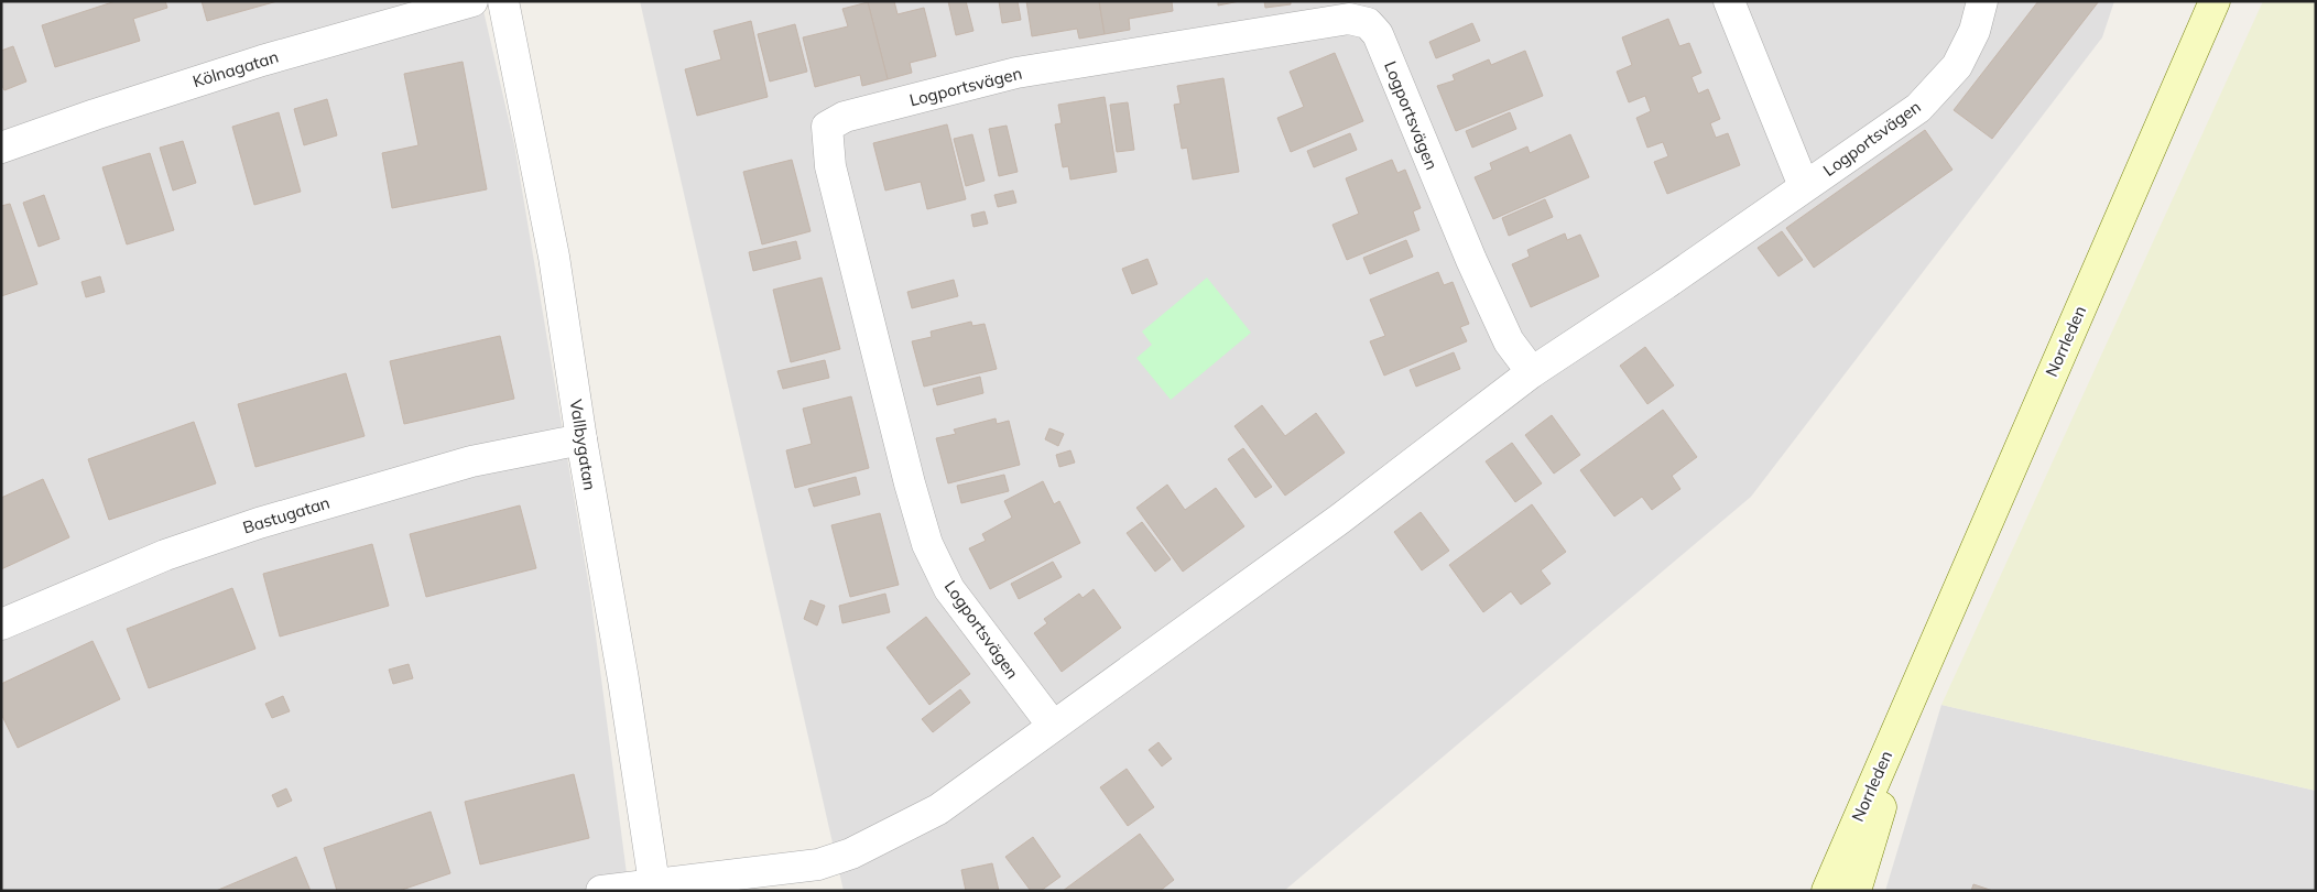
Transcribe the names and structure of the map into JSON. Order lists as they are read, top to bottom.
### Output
{
  "streets": {
    "main road": ["Norrleden"],
    "street": [
      "Kölnagatan",
      "Logportsvägen",
      "Vallbygatan",
      "Bastugatan"
    ]
  },
  "crossings": [
    ["Logportsvägen", "Vallbygatan"],
    ["Vallbygatan", "Bastugatan"]
  ]
}
